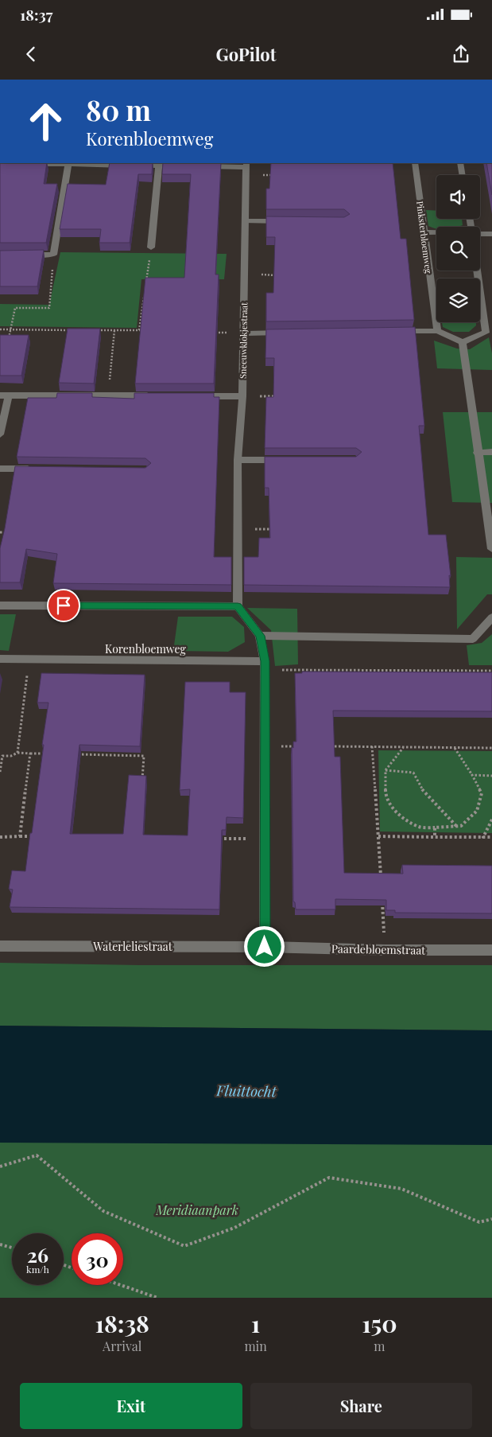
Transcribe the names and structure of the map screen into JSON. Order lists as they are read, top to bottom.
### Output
{
  "streets": {
    "street": [
      "Pinksterbloemweg",
      "Sneeuwklokjestraat",
      "Korenbloemweg",
      "Waterleliestraat",
      "Paardebloemstraat"
    ]
  },
  "crossings": [
    ["Waterleliestraat", "Paardebloemstraat"]
  ],
  "water": ["Fluittocht"],
  "parks": ["Meridiaanpark"],
  "page": {
    "status": "18:37",
    "header": "GoPilot",
    "turn": ["80 m", "Korenbloemweg"],
    "speed": "26 km/h",
    "limit": "30",
    "eta": [
      "18:38",
      "Arrival",
      "1",
      "min",
      "150",
      "m"
    ],
    "buttons": ["Exit", "Share"]
  }
}
